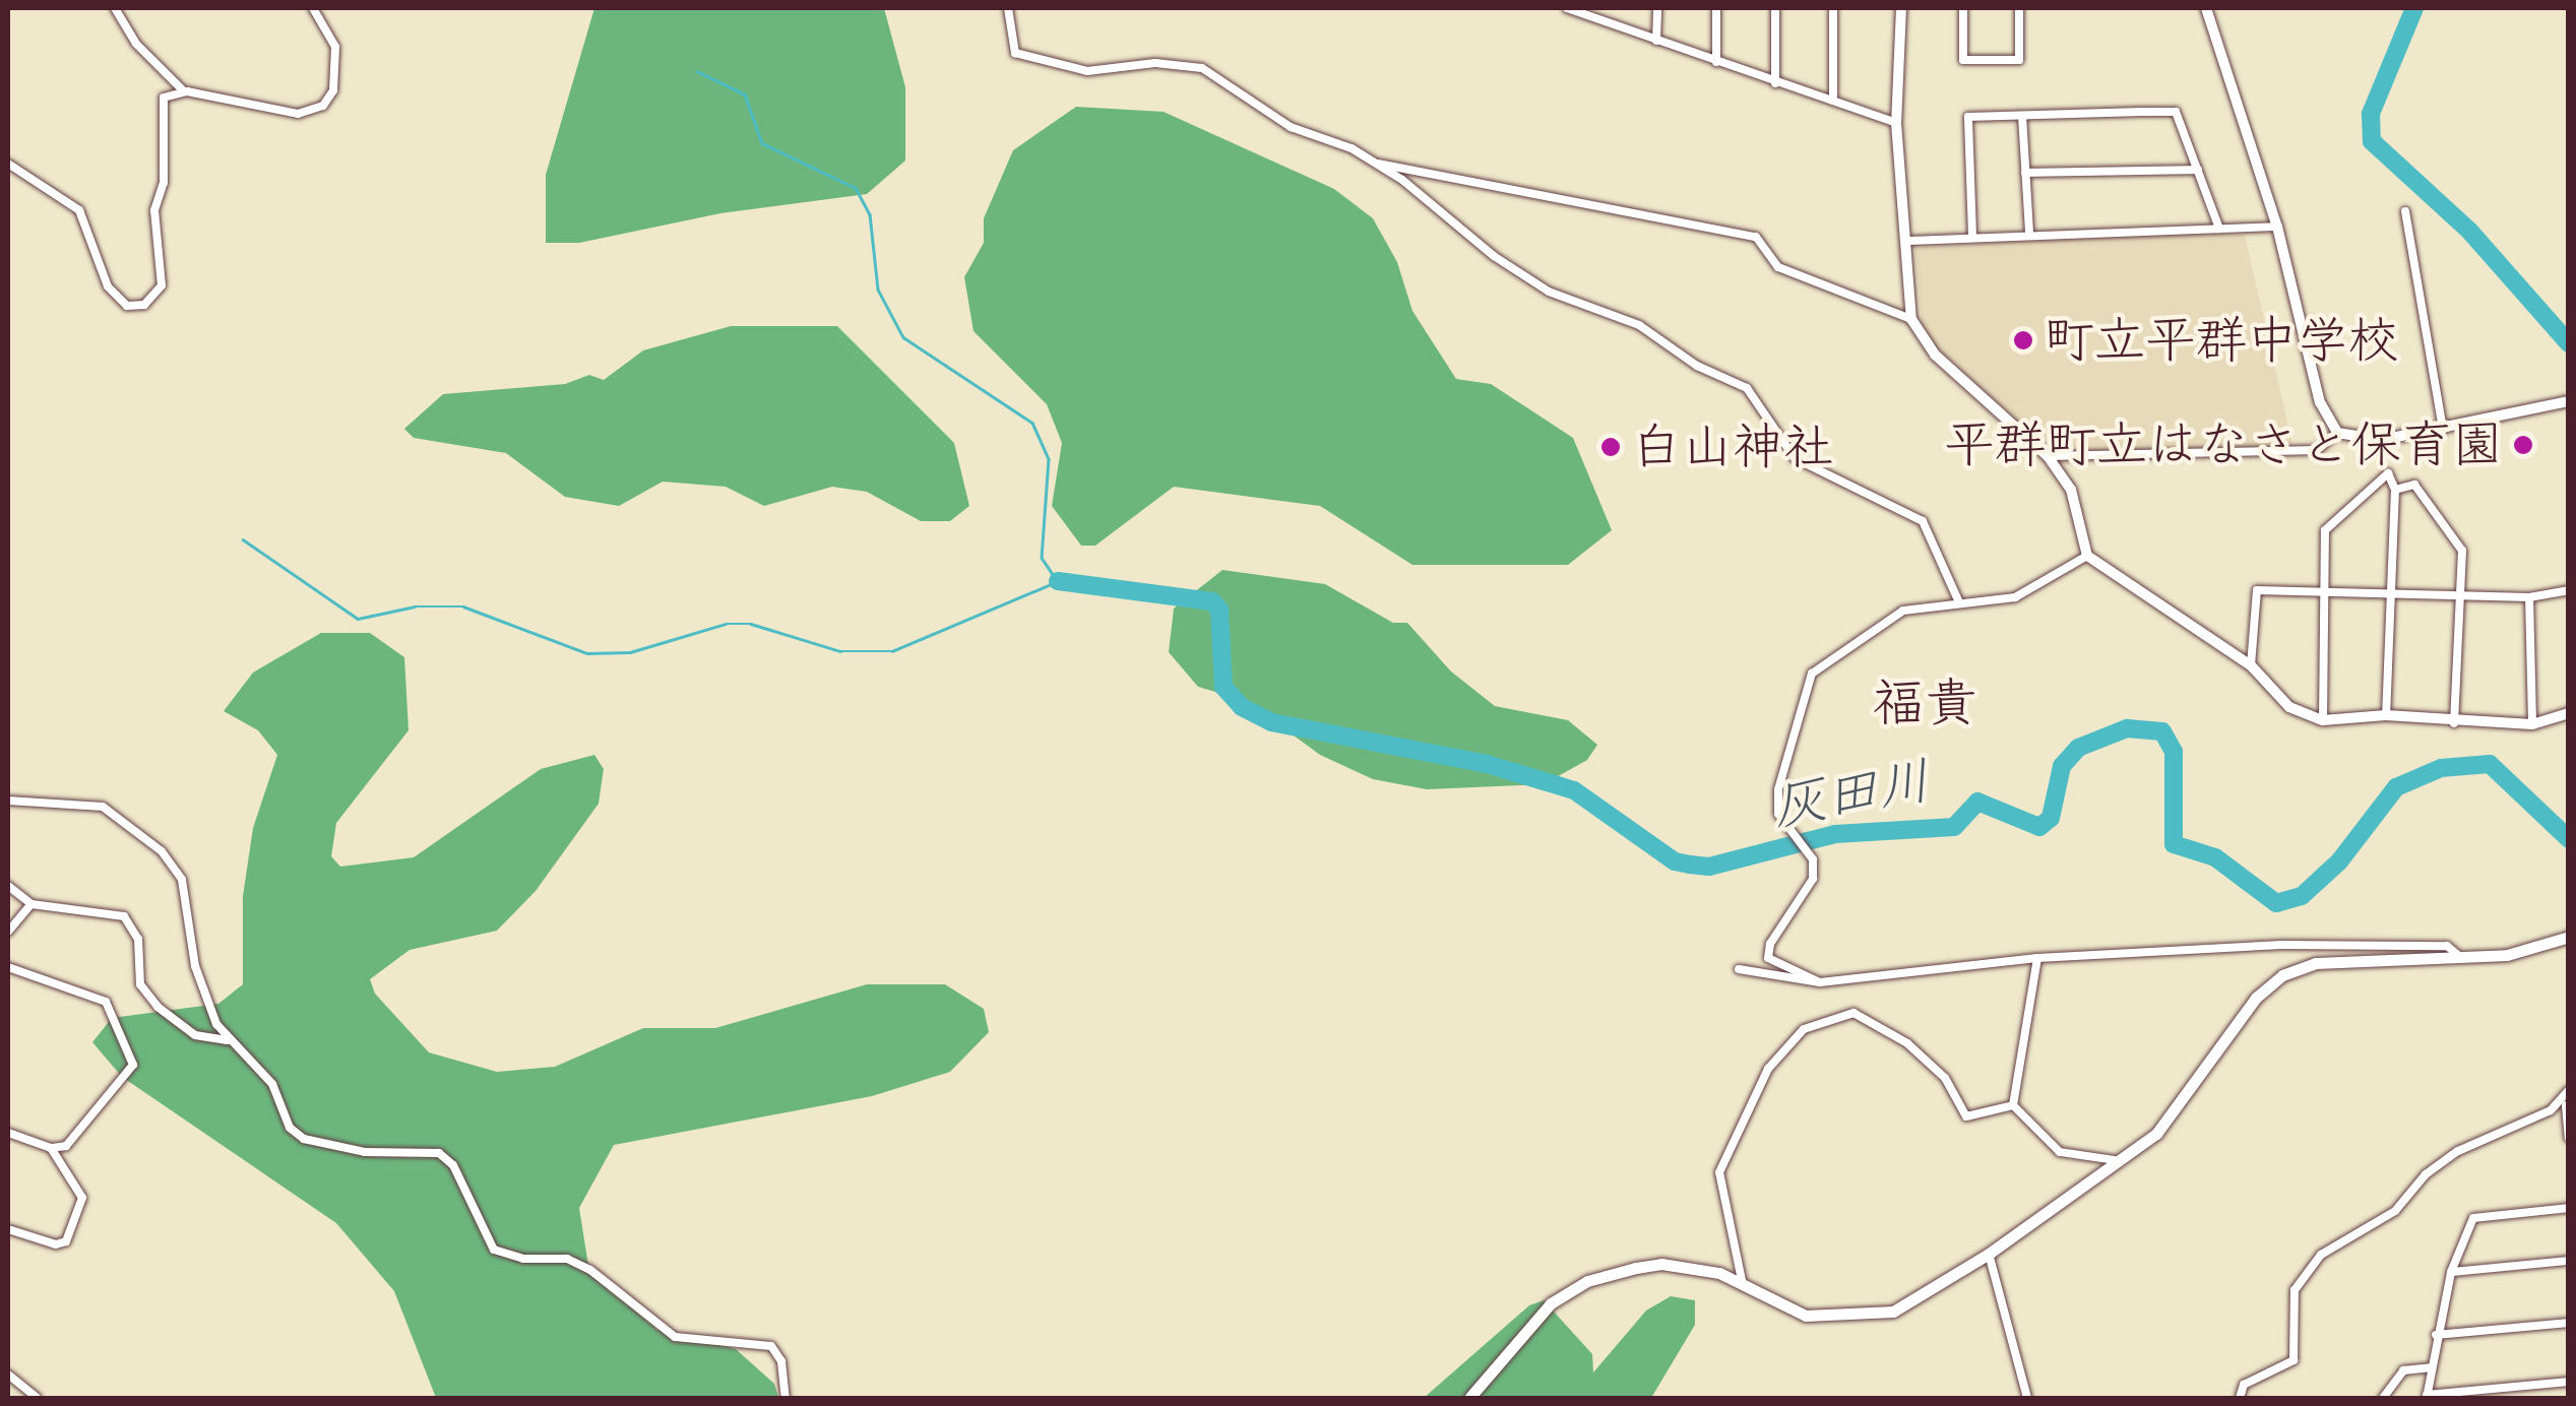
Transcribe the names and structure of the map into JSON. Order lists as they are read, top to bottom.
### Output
{
  "districts": ["福貴"],
  "water": ["灰田川"],
  "places": ["町立平群中学校", "平群町立はなさと保育園", "白山神社"]
}
